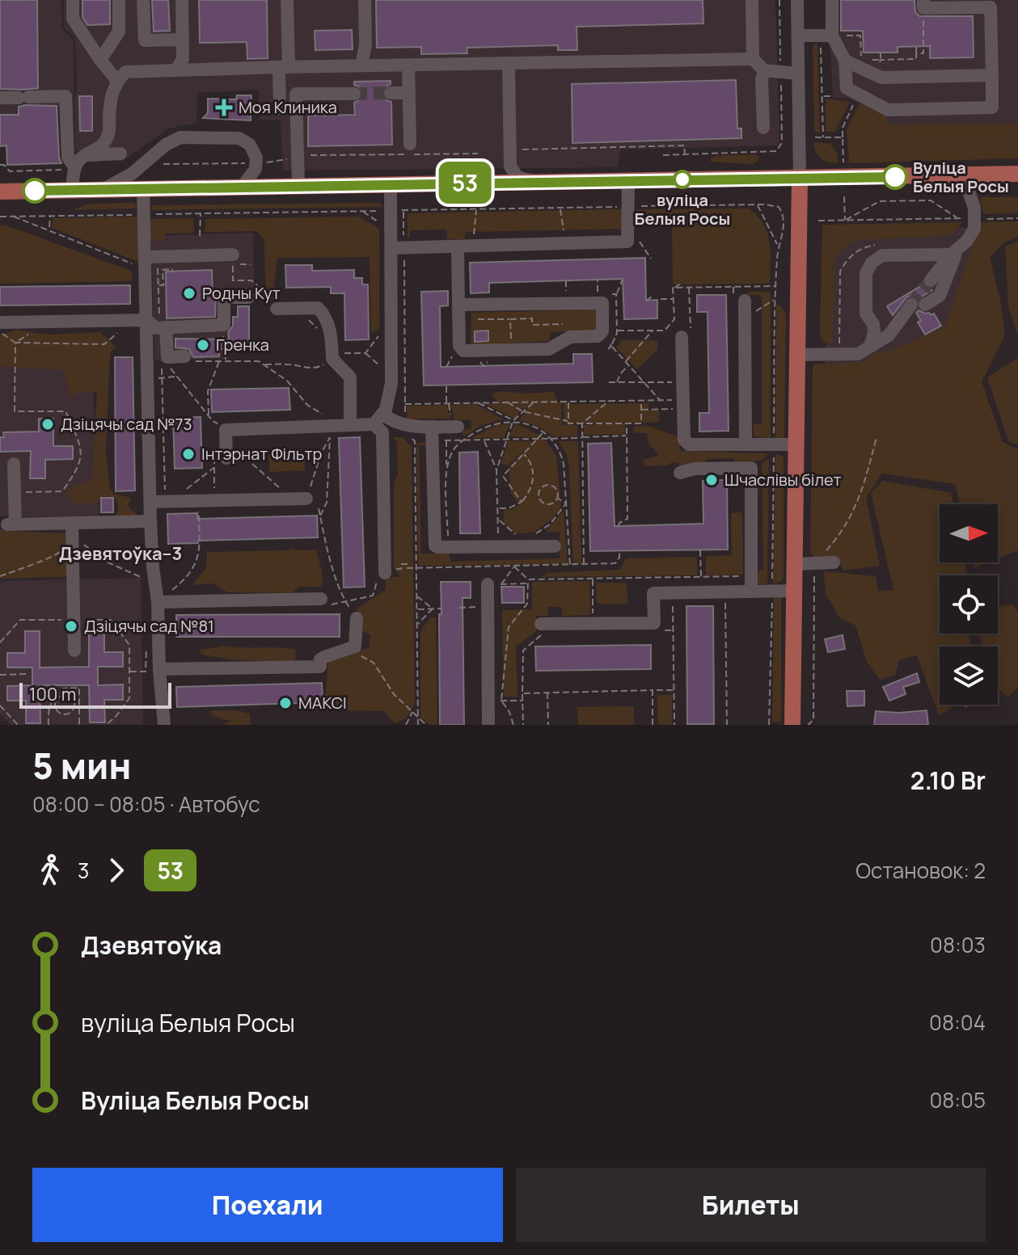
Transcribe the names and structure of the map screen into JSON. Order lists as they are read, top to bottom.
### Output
{
  "districts": ["Дзевятоўка–3"],
  "places": {
    "health": ["Моя Клиника"],
    "other": [
      "Вуліца Белыя Росы",
      "вуліца Белыя Росы",
      "Родны Кут",
      "Гренка",
      "Дзіцячы сад №73",
      "Інтэрнат Фільтр",
      "Шчаслівы білет",
      "Дзіцячы сад №81",
      "МАКСІ"
    ]
  },
  "lines": ["bus line 53"],
  "scale_bar": "100 m",
  "north": "right",
  "page": {
    "on_map": "53",
    "scale": "100 m",
    "heading": ["5 мин", "08:00 – 08:05 · Автобус", "2.10 Br"],
    "legs": ["3", "53", "Остановок: 2"],
    "list": [
      {
        "name": "Дзевятоўка",
        "value": "08:03"
      },
      {
        "name": "вуліца Белыя Росы",
        "value": "08:04"
      },
      {
        "name": "Вуліца Белыя Росы",
        "value": "08:05"
      }
    ],
    "buttons": ["Поехали", "Билеты"]
  }
}
